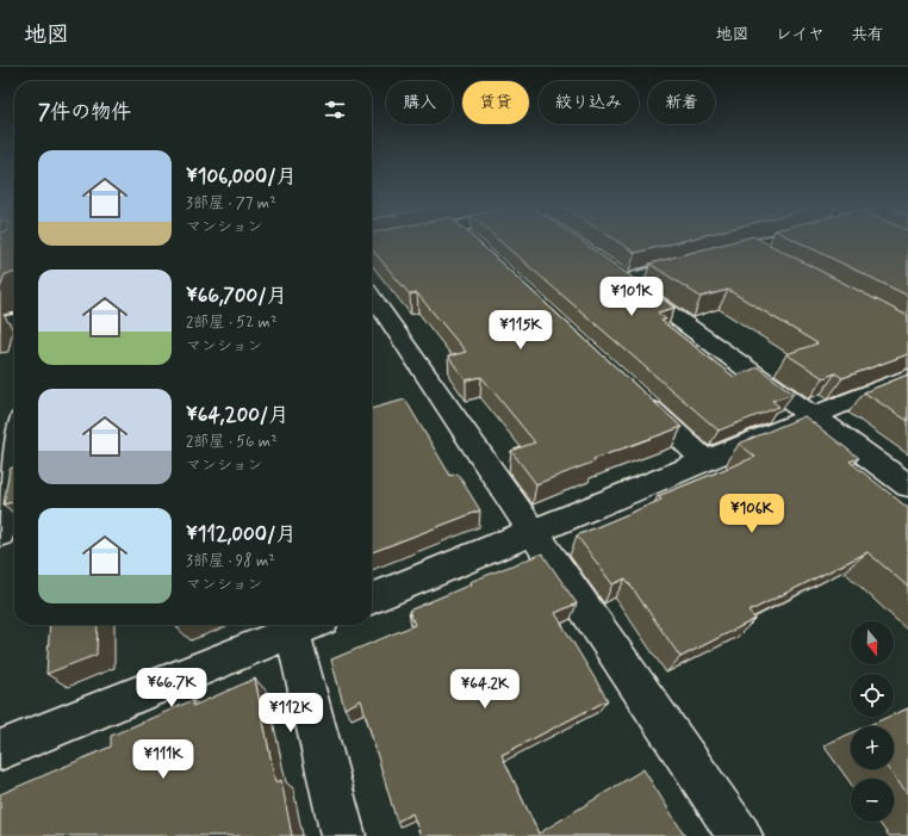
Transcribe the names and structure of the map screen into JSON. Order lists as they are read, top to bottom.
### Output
{
  "north": "bottom",
  "page": {
    "header": "地図",
    "nav": ["地図", "レイヤ", "共有"],
    "chip": [
      "購入",
      "賃貸",
      "絞り込み",
      "新着"
    ],
    "heading": "7件の物件",
    "list": [
      {
        "name": "¥106,000/月",
        "note": "3部屋 · 77 m² · マンション"
      },
      {
        "name": "¥66,700/月",
        "note": "2部屋 · 52 m² · マンション"
      },
      {
        "name": "¥64,200/月",
        "note": "2部屋 · 56 m² · マンション"
      },
      {
        "name": "¥112,000/月",
        "note": "3部屋 · 98 m² · マンション"
      }
    ],
    "price": [
      "¥101K",
      "¥115K",
      "¥106K",
      "¥66.7K",
      "¥64.2K",
      "¥112K",
      "¥111K"
    ],
    "map_buttons": ["+", "−"]
  }
}
